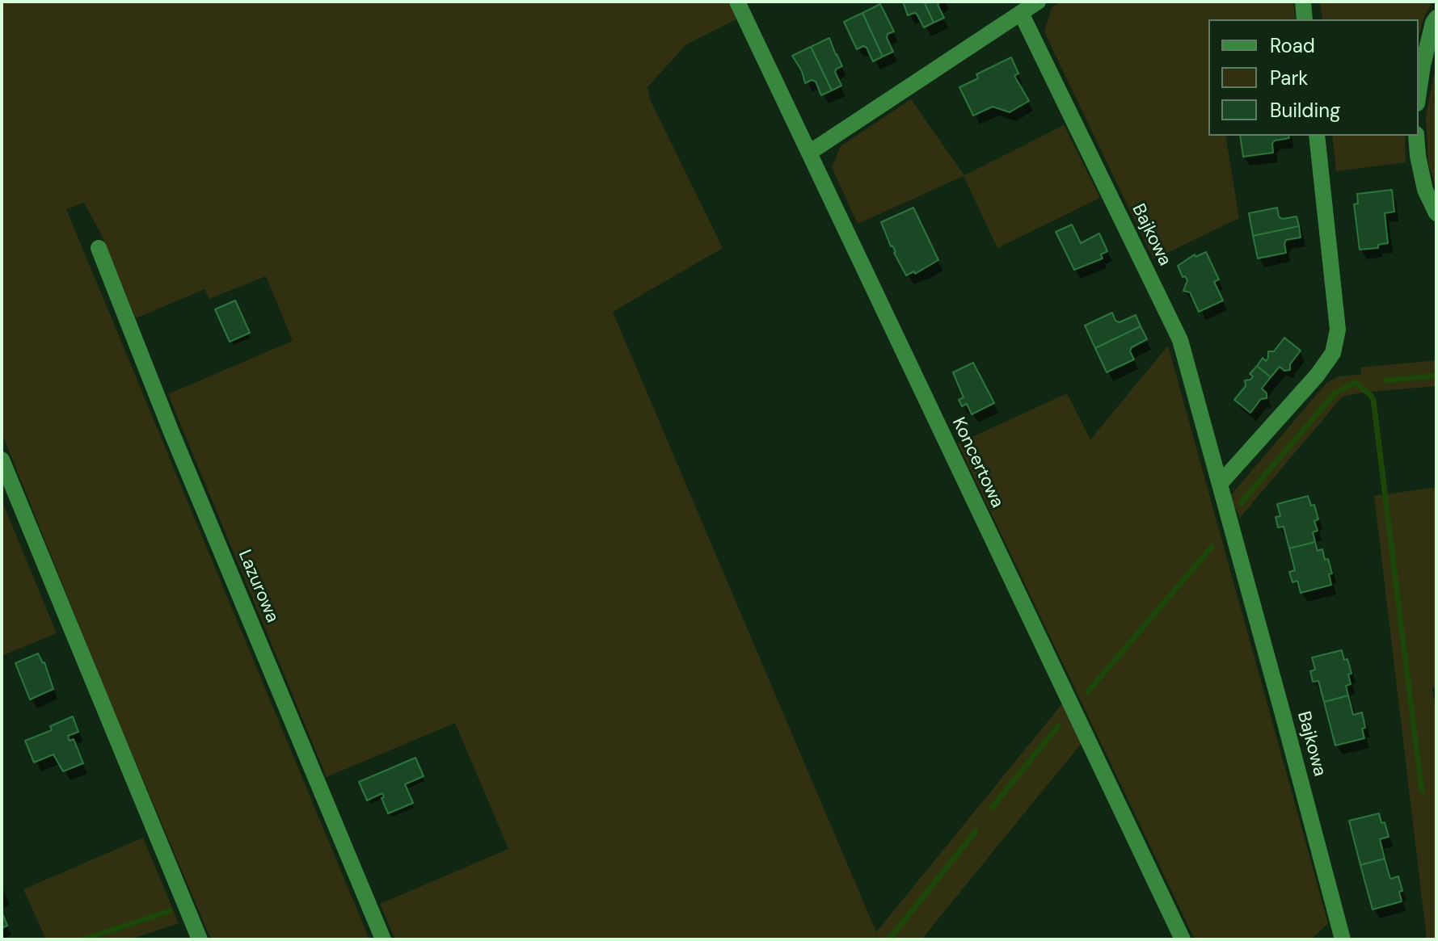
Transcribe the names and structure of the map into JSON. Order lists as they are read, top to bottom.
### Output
{
  "streets": {
    "street": ["Bajkowa", "Koncertowa", "Lazurowa"]
  },
  "legend": ["Road", "Park", "Building"]
}
